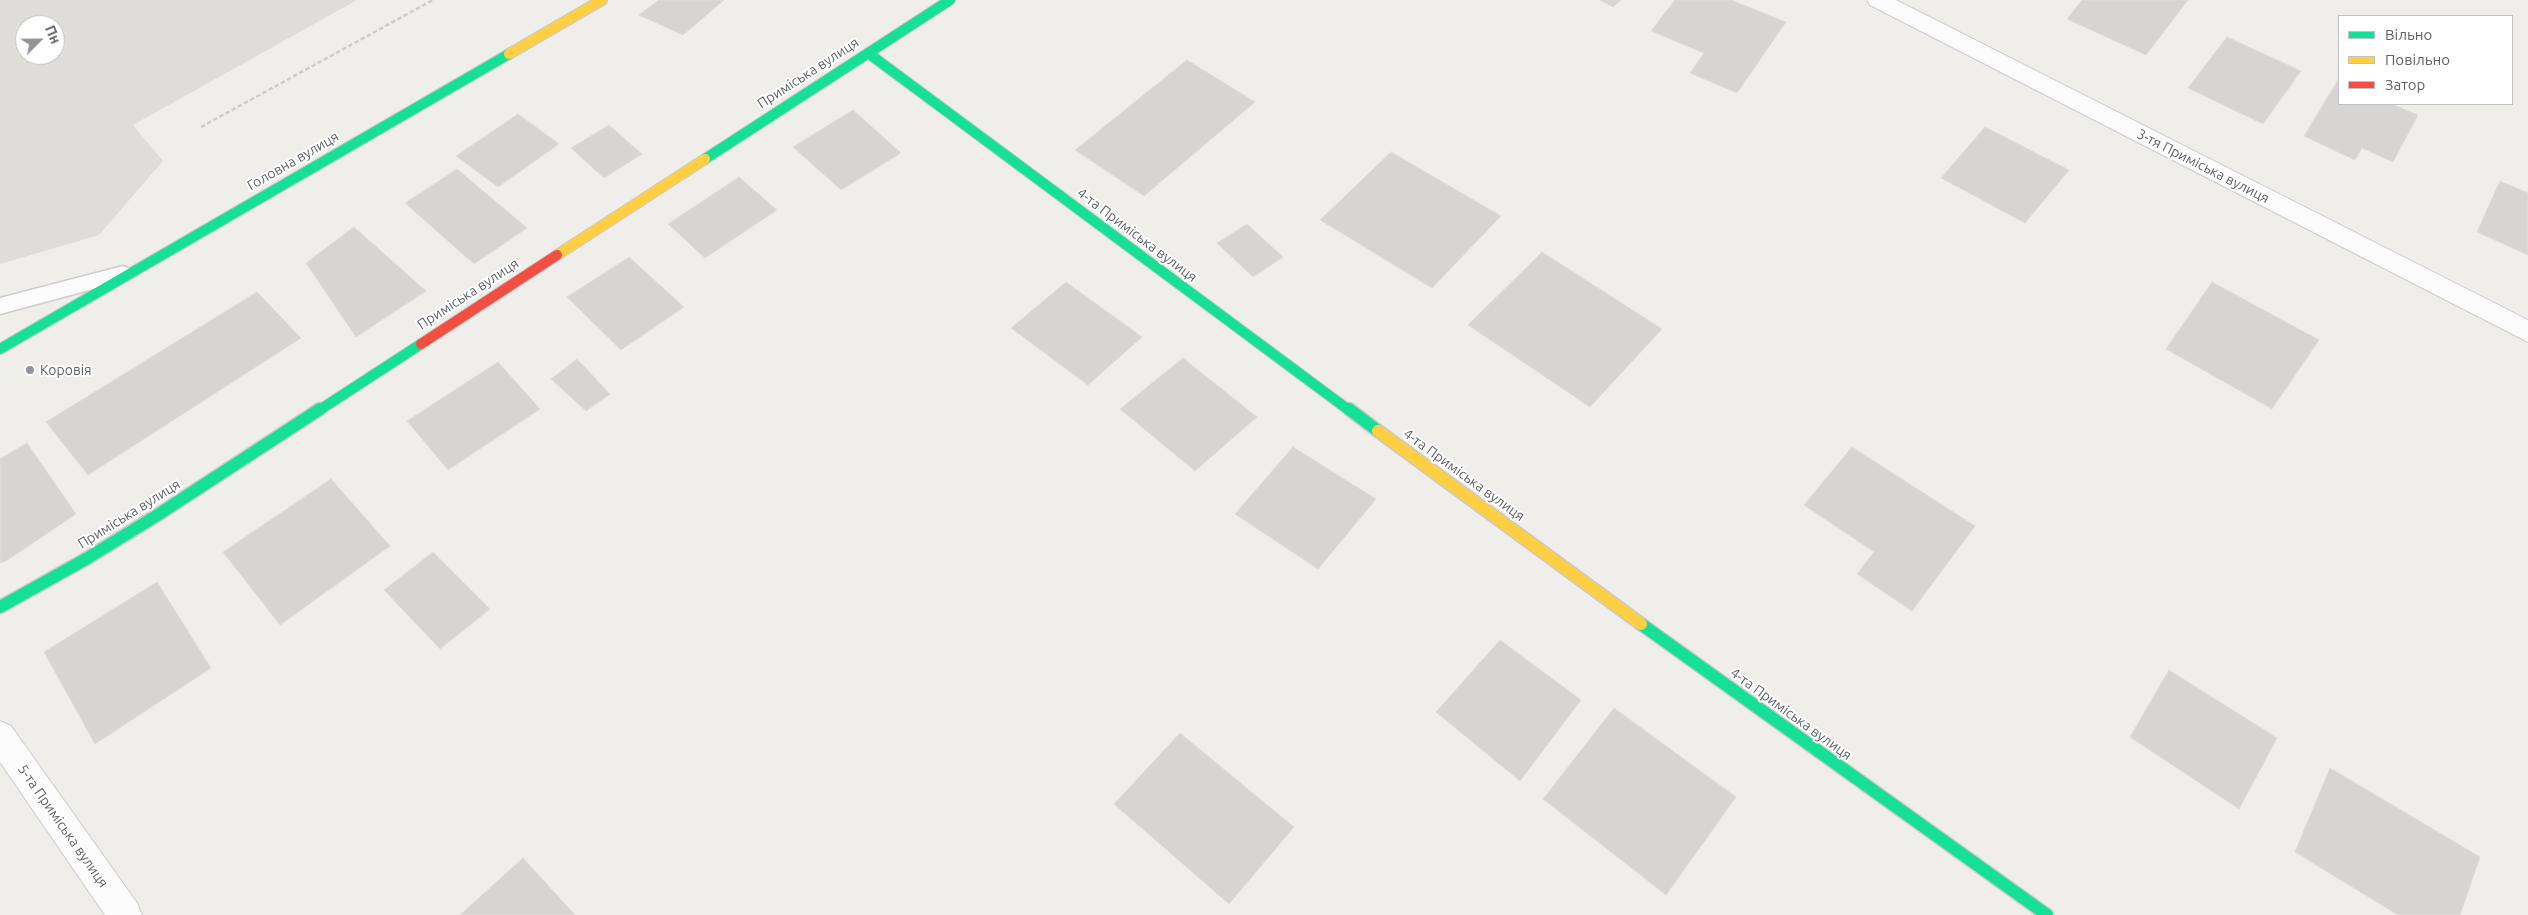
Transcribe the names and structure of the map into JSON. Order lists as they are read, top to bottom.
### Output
{
  "streets": {
    "street": [
      "Приміська вулиця",
      "Головна вулиця",
      "3-тя Приміська вулиця",
      "4-та Приміська вулиця",
      "5-та Приміська вулиця"
    ]
  },
  "crossings": [
    ["Приміська вулиця", "4-та Приміська вулиця"]
  ],
  "places": ["Коровія"],
  "legend": ["Вільно", "Повільно", "Затор"],
  "north": "top right"
}
